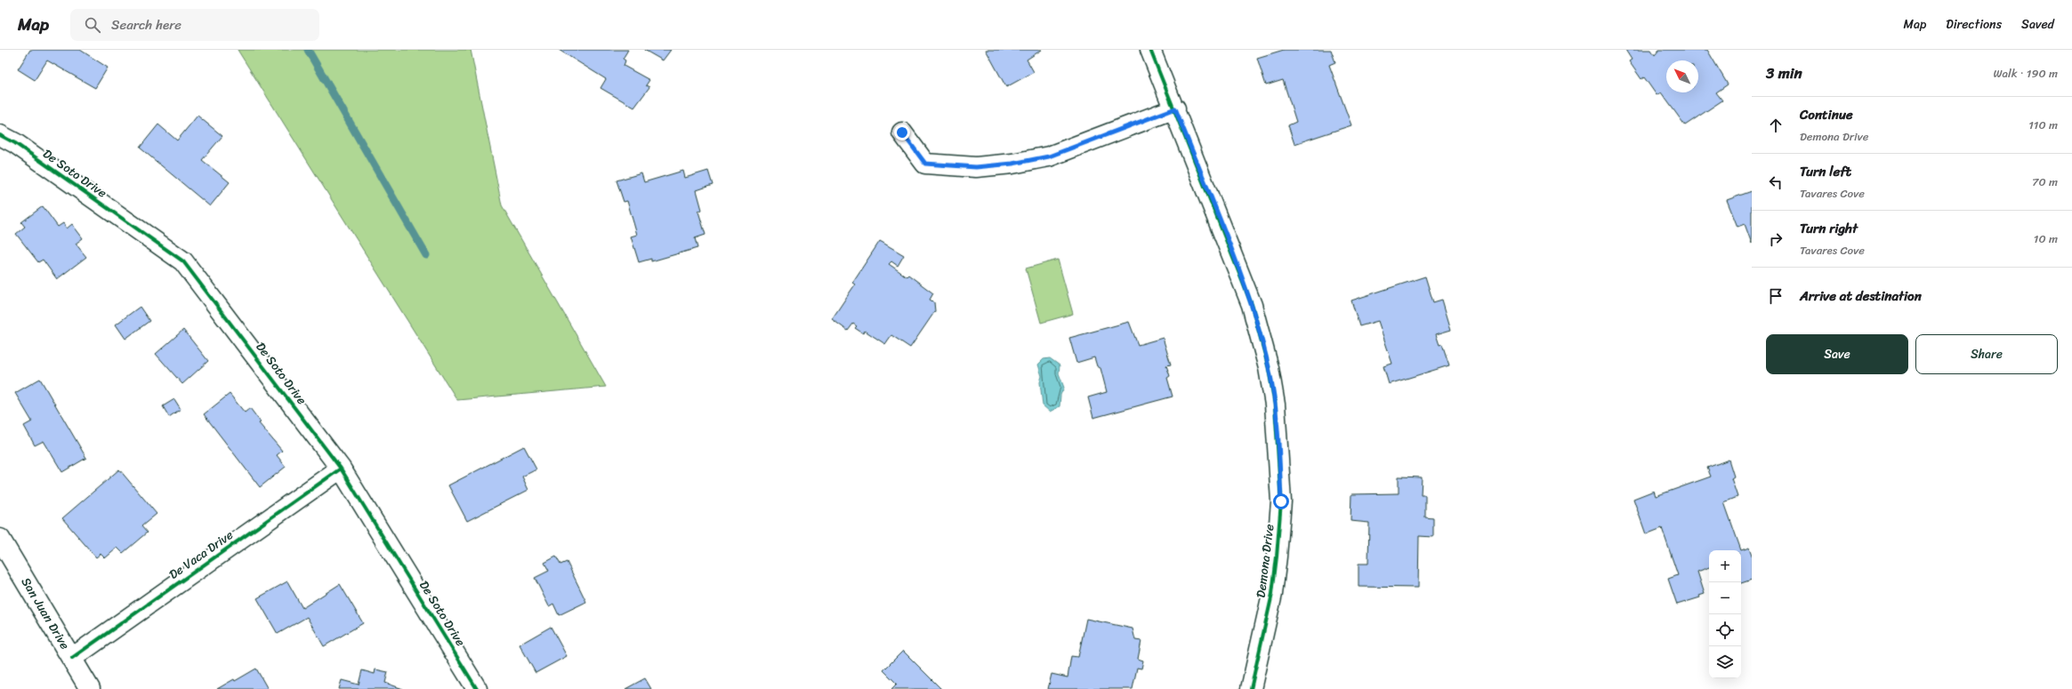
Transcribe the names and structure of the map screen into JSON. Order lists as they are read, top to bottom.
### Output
{
  "streets": {
    "street": [
      "De Soto Drive",
      "De Vaca Drive",
      "Demona Drive",
      "San Juan Drive"
    ]
  },
  "crossings": [
    ["De Soto Drive", "De Vaca Drive"],
    ["De Vaca Drive", "San Juan Drive"]
  ],
  "north": "top left",
  "page": {
    "header": "Map",
    "search": "Search here",
    "nav": ["Map", "Directions", "Saved"],
    "heading": ["3 min", "Walk · 190 m"],
    "list": [
      ["Continue", "Demona Drive", "110 m"],
      ["Turn left", "Tavares Cove", "70 m"],
      ["Turn right", "Tavares Cove", "10 m"],
      "Arrive at destination"
    ],
    "buttons": ["Save", "Share"],
    "map_buttons": ["+", "−"]
  }
}
